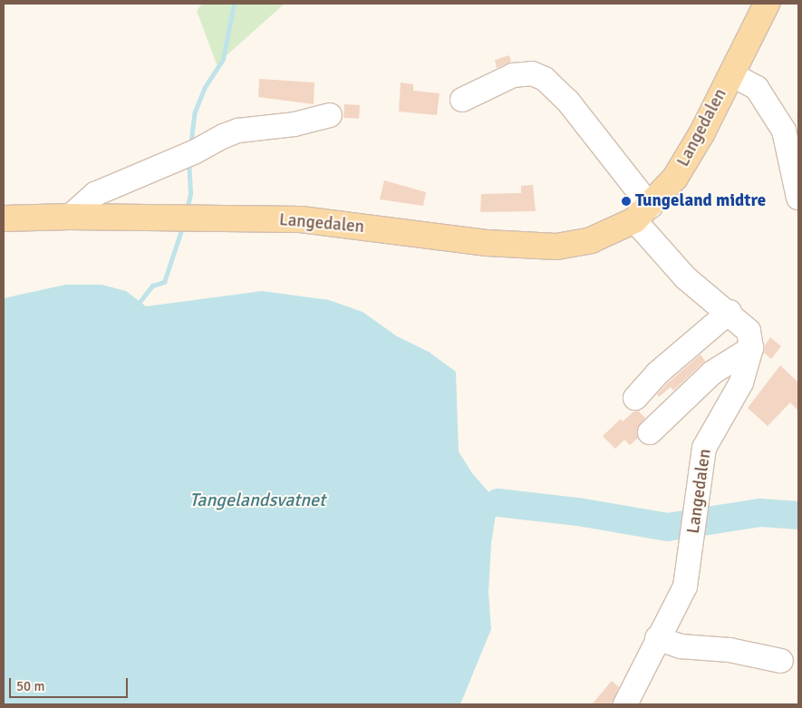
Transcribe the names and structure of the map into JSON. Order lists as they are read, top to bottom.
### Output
{
  "streets": {
    "main road": ["Langedalen"]
  },
  "water": ["Tangelandsvatnet"],
  "places": ["Tungeland midtre"],
  "scale_bar": "50 m"
}
